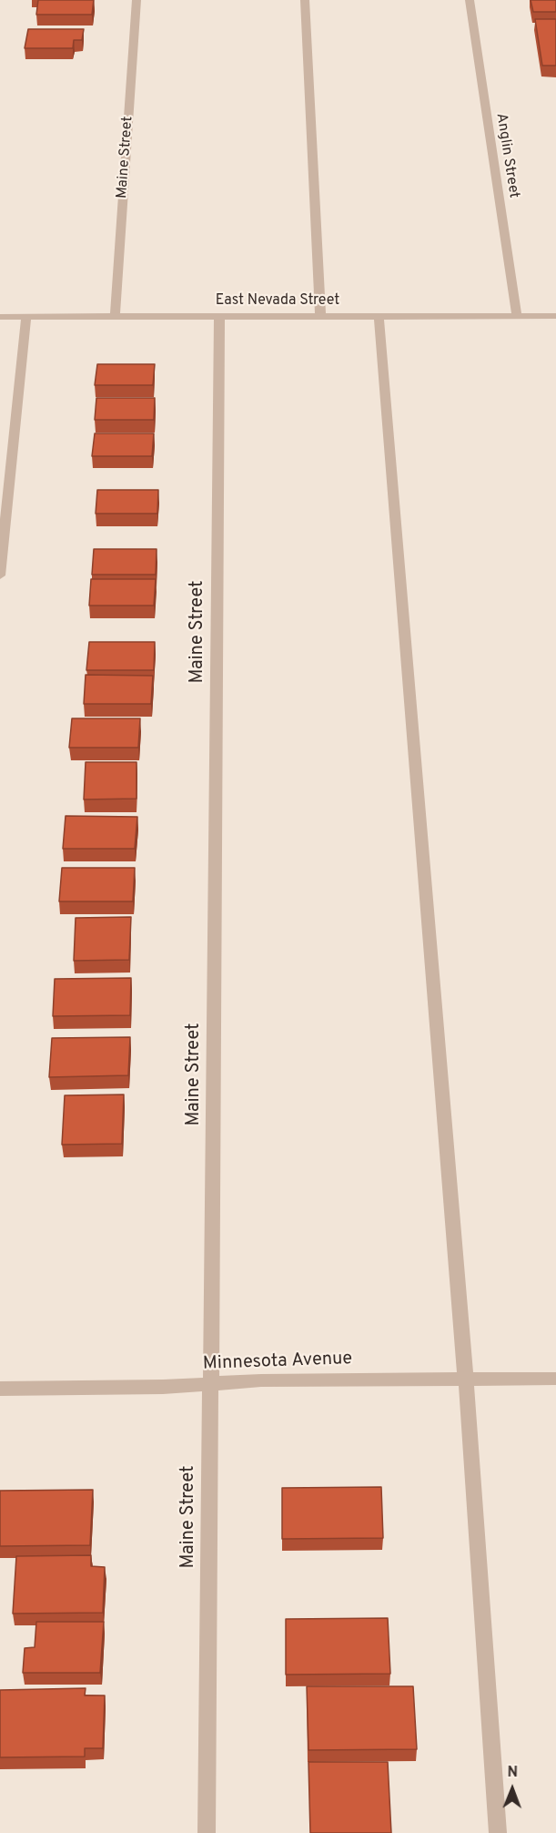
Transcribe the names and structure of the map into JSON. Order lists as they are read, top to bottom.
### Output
{
  "streets": {
    "street": [
      "Anglin Street",
      "Maine Street",
      "East Nevada Street",
      "Minnesota Avenue"
    ]
  },
  "crossings": [
    ["Anglin Street", "East Nevada Street"],
    ["Maine Street", "East Nevada Street"],
    ["Maine Street", "Minnesota Avenue"]
  ],
  "north": "top"
}
